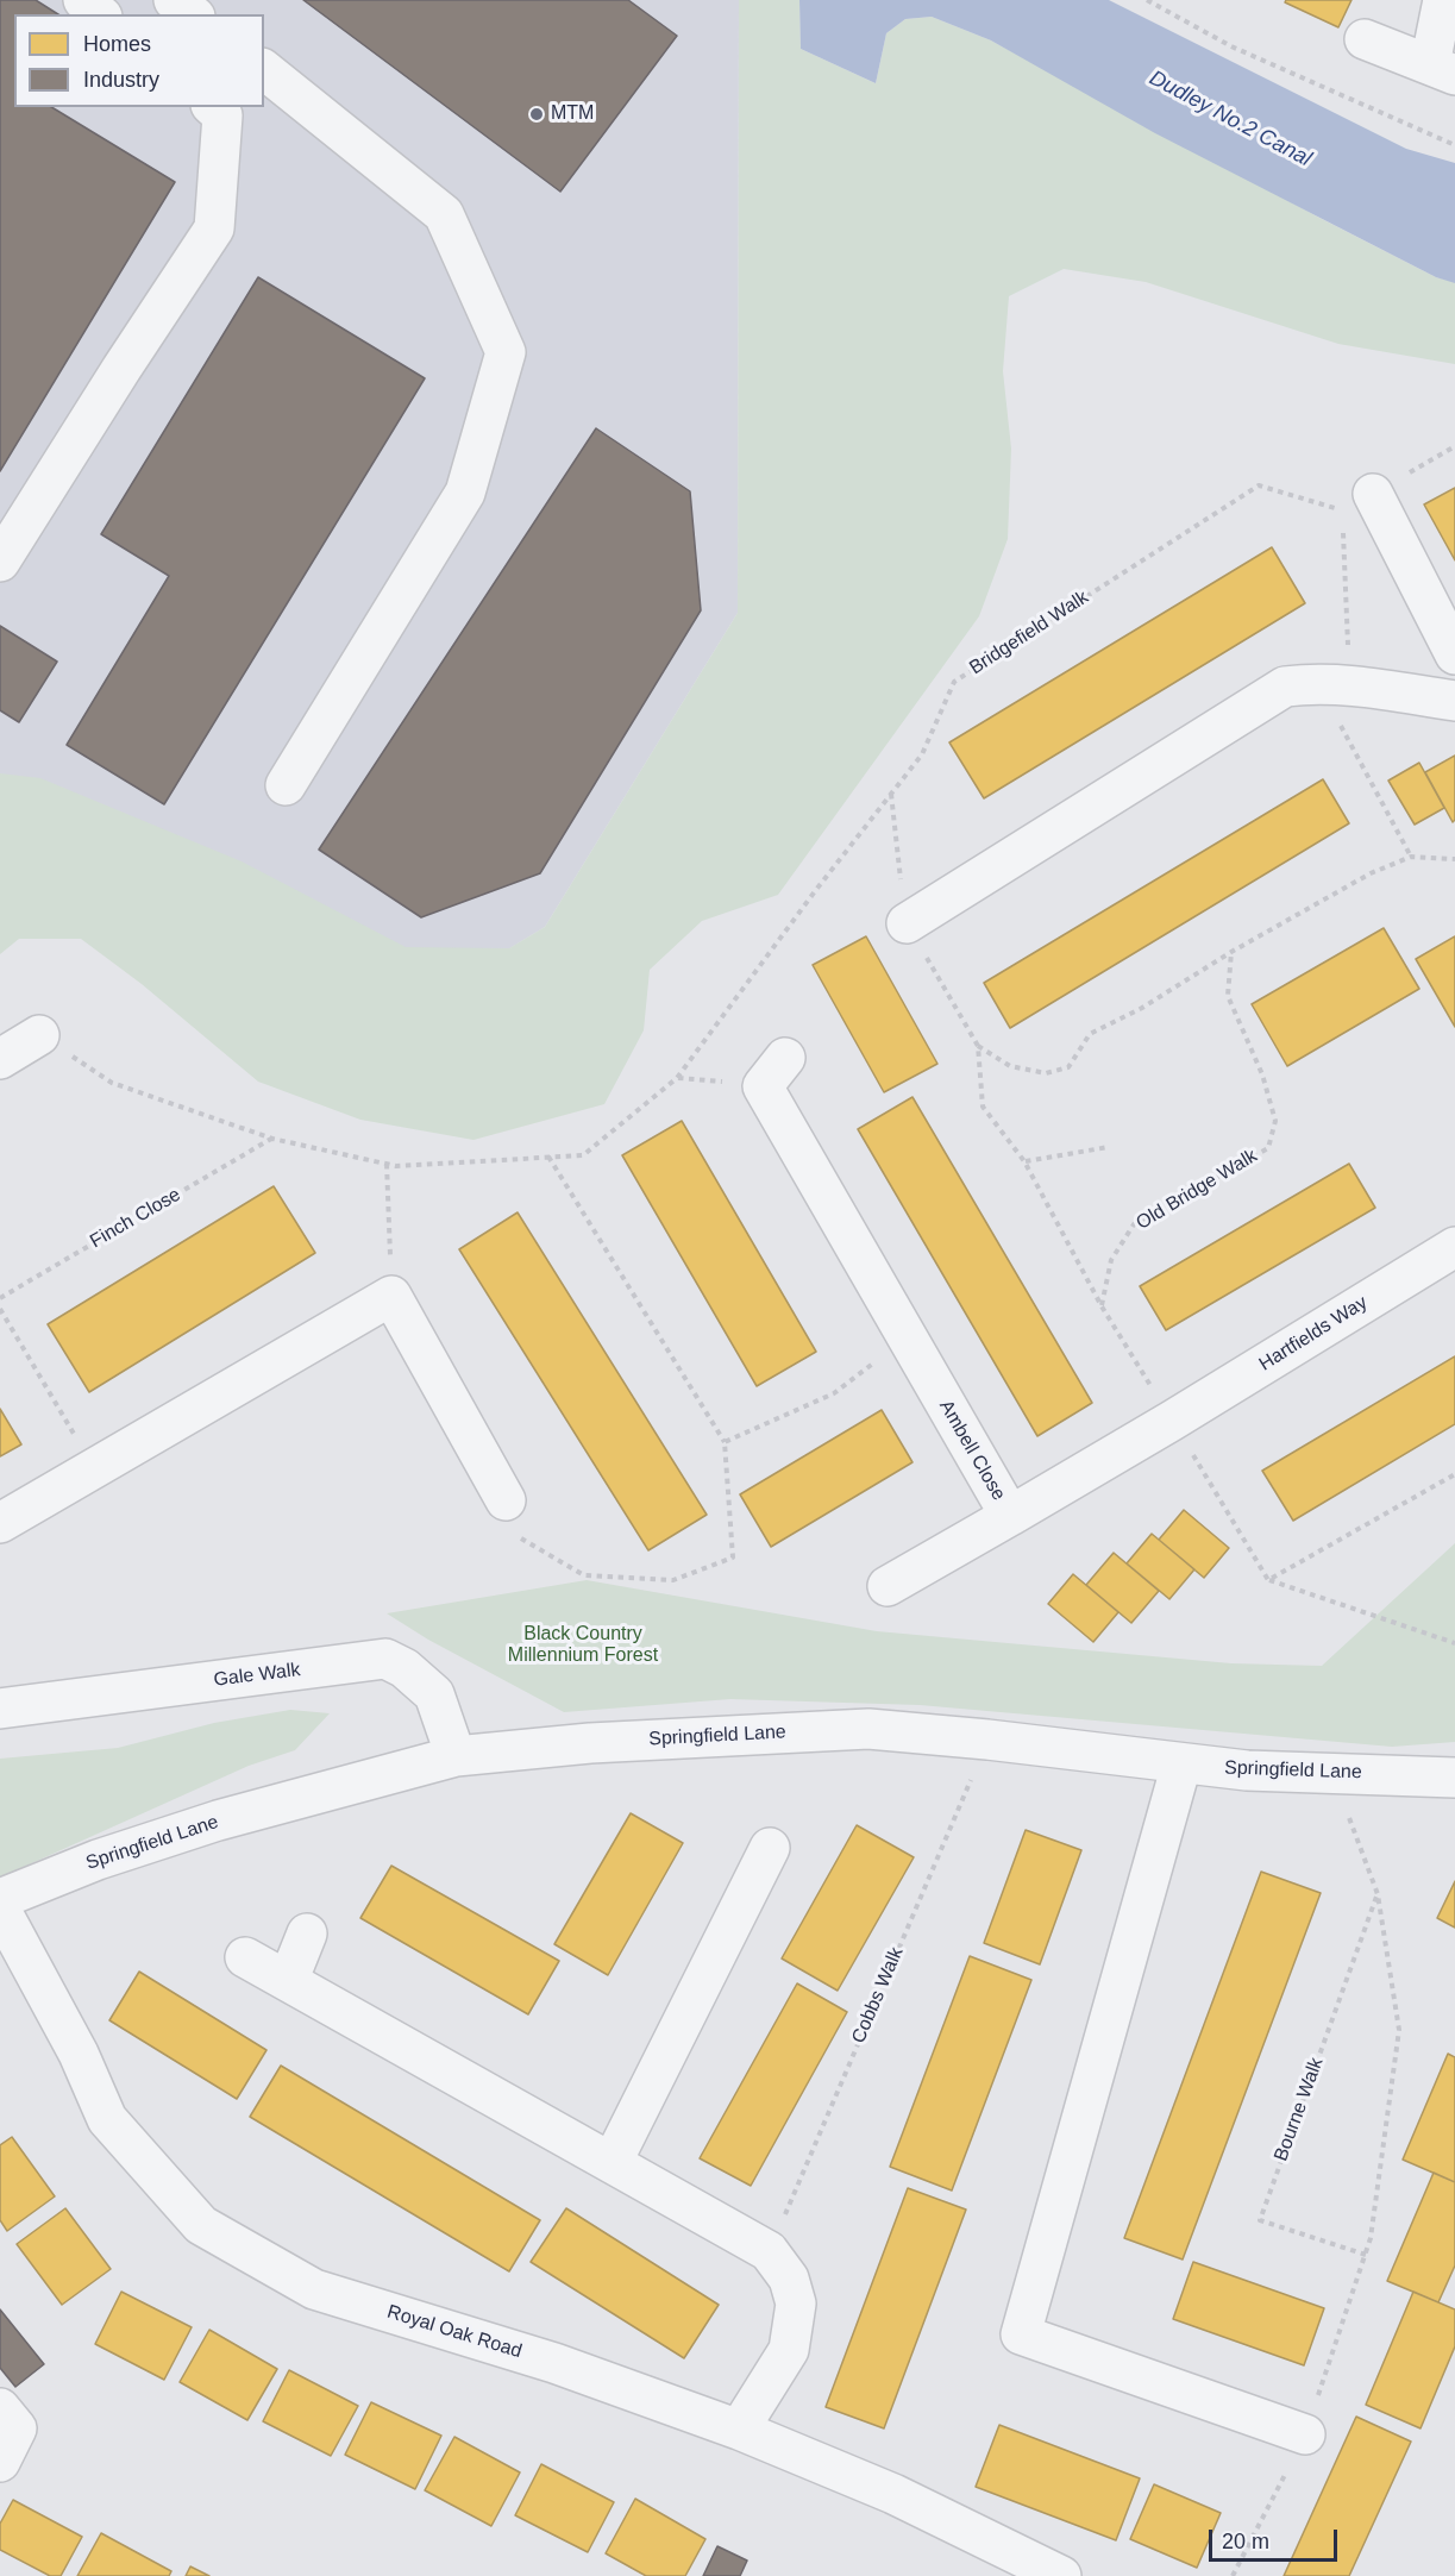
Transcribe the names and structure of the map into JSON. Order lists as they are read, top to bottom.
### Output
{
  "streets": {
    "street": [
      "Hartfields Way",
      "Ambell Close",
      "Gale Walk",
      "Springfield Lane",
      "Royal Oak Road"
    ],
    "path": [
      "Bridgefield Walk",
      "Old Bridge Walk",
      "Finch Close",
      "Cobbs Walk",
      "Bourne Walk"
    ]
  },
  "crossings": [
    ["Bridgefield Walk", "Finch Close"],
    ["Hartfields Way", "Ambell Close"],
    ["Gale Walk", "Springfield Lane"],
    ["Springfield Lane", "Cobbs Walk"]
  ],
  "water": ["Dudley No.2 Canal"],
  "parks": ["Black Country Millennium Forest"],
  "places": ["MTM"],
  "legend": ["Homes", "Industry"],
  "scale_bar": "20 m"
}
